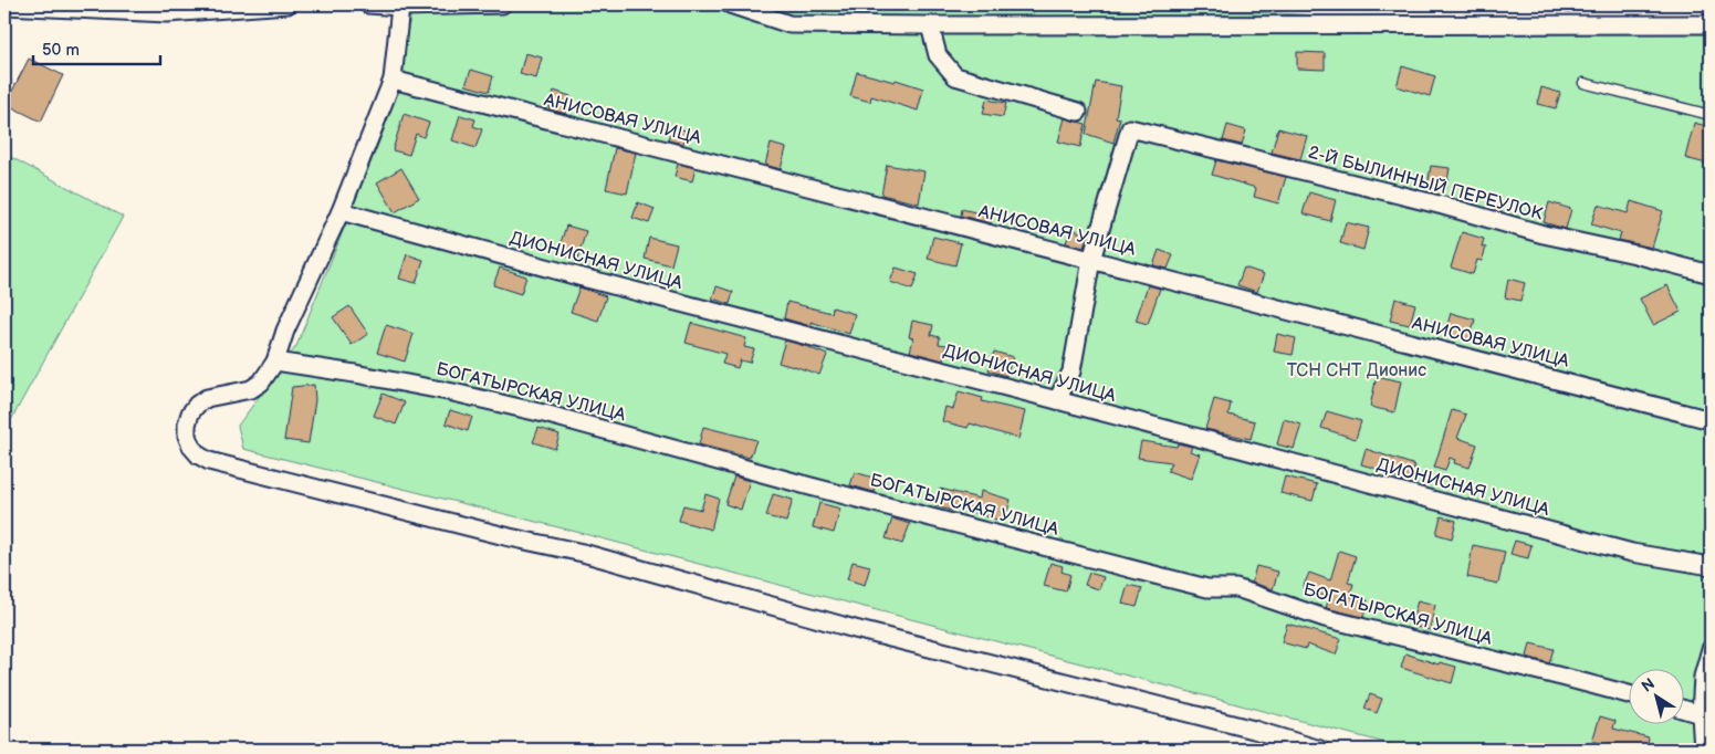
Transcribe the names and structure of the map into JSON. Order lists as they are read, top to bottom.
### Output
{
  "streets": {
    "street": [
      "АНИСОВАЯ УЛИЦА",
      "2-Й БЫЛИННЫЙ ПЕРЕУЛОК",
      "ДИОНИСНАЯ УЛИЦА",
      "БОГАТЫРСКАЯ УЛИЦА"
    ]
  },
  "crossings": [
    ["АНИСОВАЯ УЛИЦА", "2-Й БЫЛИННЫЙ ПЕРЕУЛОК"]
  ],
  "parks": ["ТСН СНТ Дионис"],
  "scale_bar": "50 m",
  "north": "top left"
}
